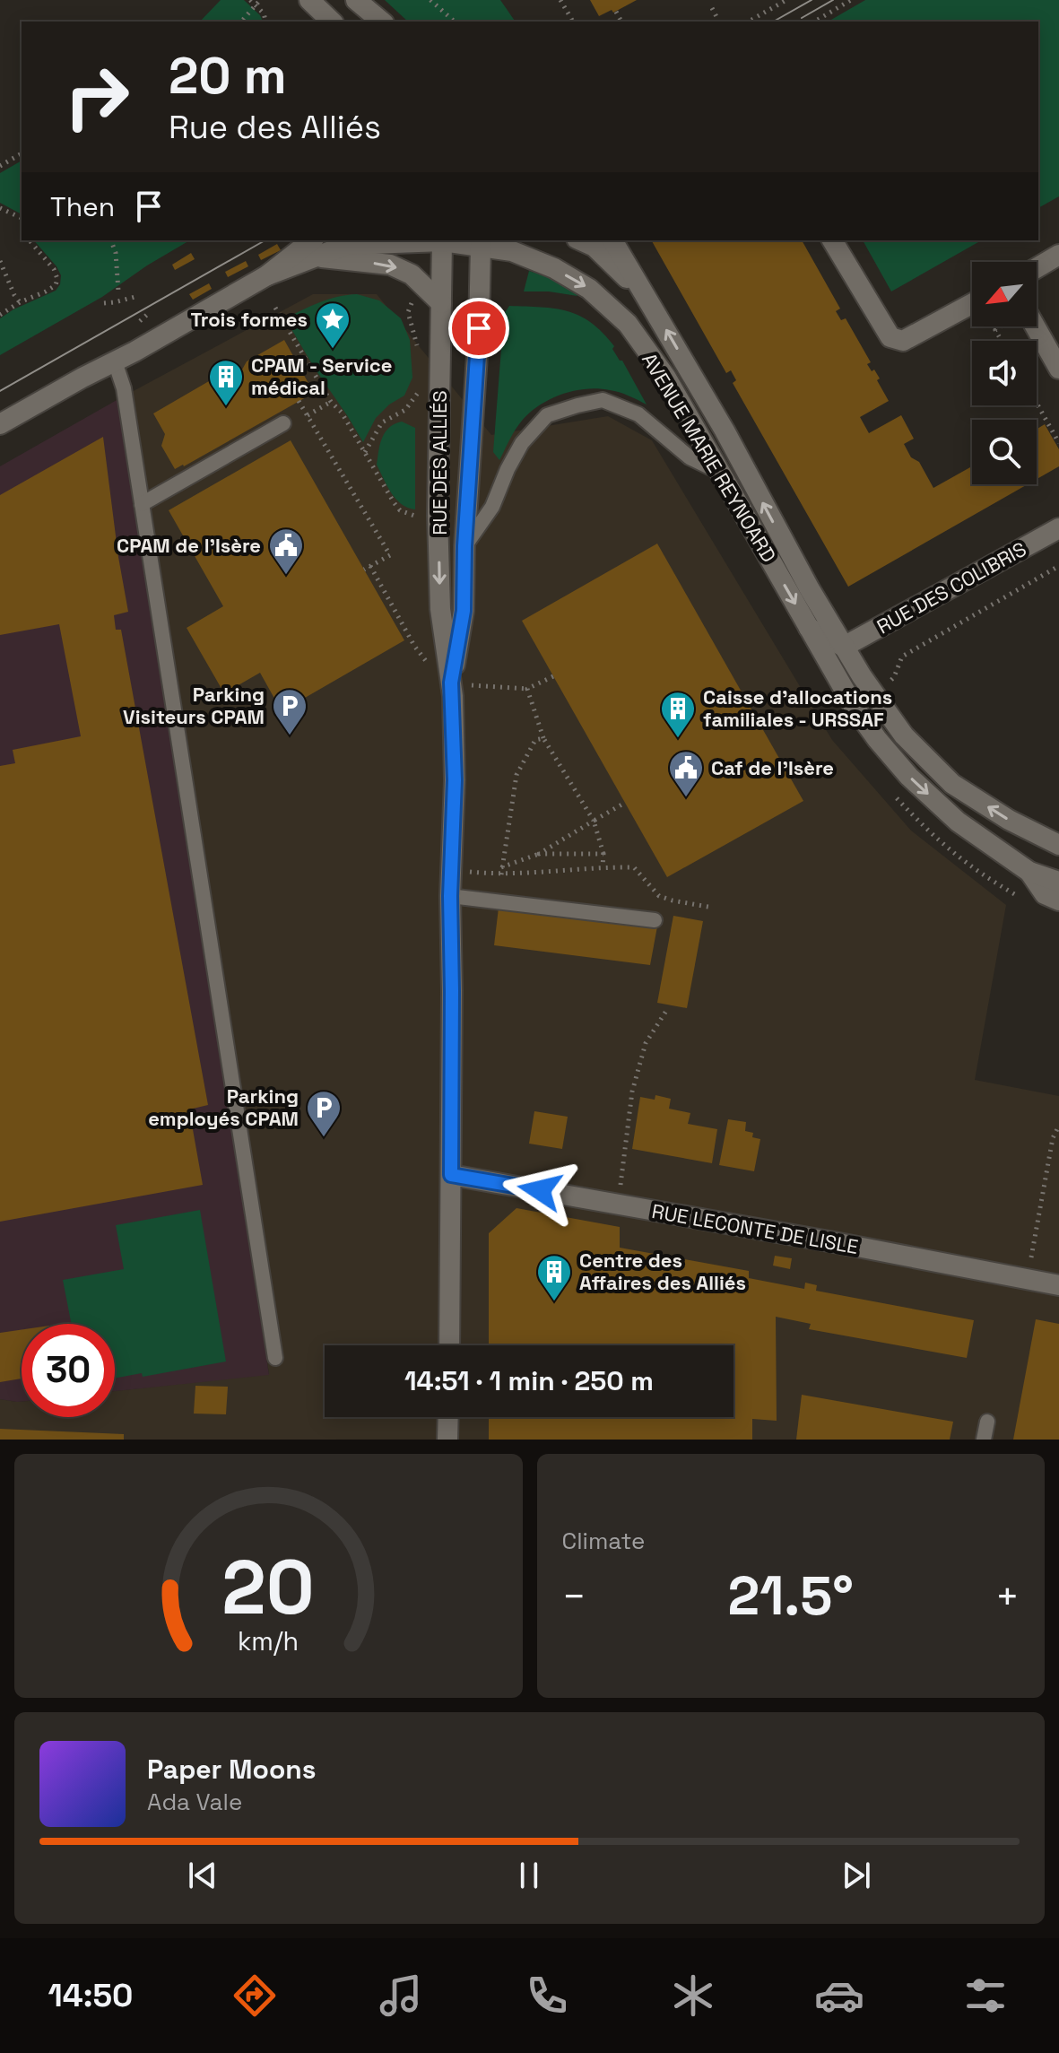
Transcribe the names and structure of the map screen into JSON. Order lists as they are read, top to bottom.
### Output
{
  "streets": {
    "main road": [
      "AVENUE MARIE REYNOARD",
      "RUE DES ALLIÉS",
      "RUE DES COLIBRIS",
      "RUE LECONTE DE LISLE"
    ]
  },
  "crossings": [
    ["AVENUE MARIE REYNOARD", "RUE DES ALLIÉS"],
    ["AVENUE MARIE REYNOARD", "RUE DES COLIBRIS"],
    ["RUE DES ALLIÉS", "RUE LECONTE DE LISLE"]
  ],
  "places": {
    "place": ["Trois formes"],
    "building": ["CPAM - Service médical", "Caisse d'allocations familiales - URSSAF", "Centre des Affaires des Alliés"],
    "public building": ["CPAM de l'Isère", "Caf de l'Isère"],
    "parking": ["Parking Visiteurs CPAM", "Parking employés CPAM"]
  },
  "north": "bottom left",
  "page": {
    "turn": ["20 m", "Rue des Alliés"],
    "then": "Then",
    "limit": "30",
    "trip": "14:51 · 1 min · 250 m",
    "tile": "Climate",
    "heat": ["−", "21.5°", "+"],
    "song": ["Paper Moons", "Ada Vale"],
    "tabs": "14:50",
    "gauge": ["20", "km/h"]
  }
}
